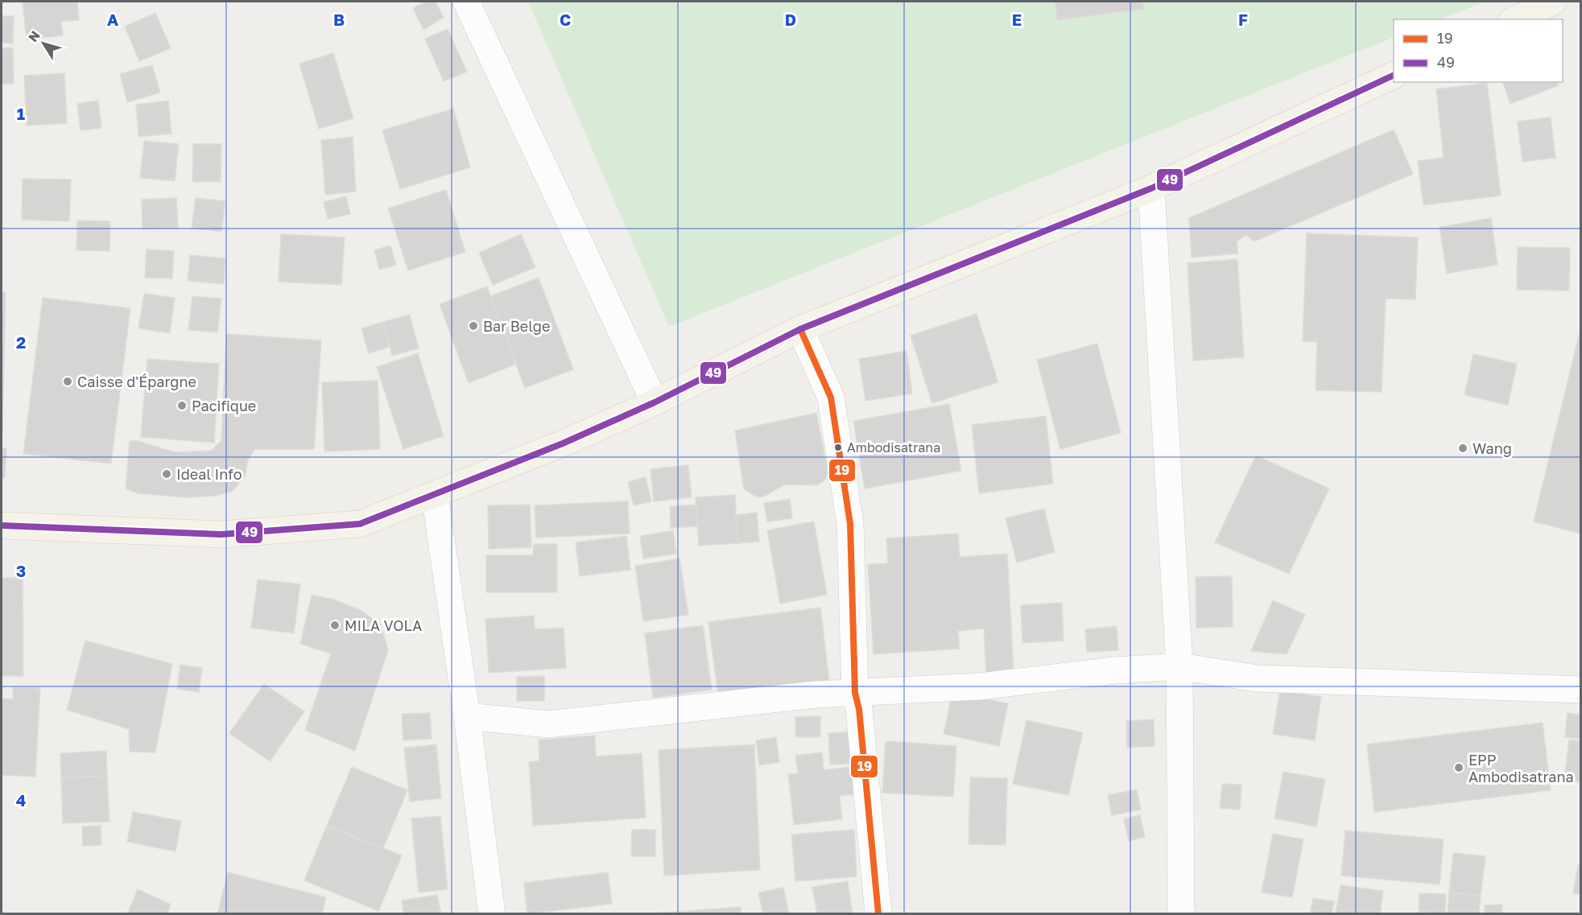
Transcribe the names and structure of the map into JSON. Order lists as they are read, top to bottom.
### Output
{
  "places": [
    "Bar Belge",
    "Caisse d'Épargne",
    "Pacifique",
    "Ambodisatrana",
    "Wang",
    "Ideal Info",
    "MILA VOLA",
    "EPP Ambodisatrana"
  ],
  "lines": ["transit line 49", "transit line 19"],
  "legend": ["19", "49"],
  "north": "top left",
  "grid": {
    "columns": [
      "A",
      "B",
      "C",
      "D",
      "E",
      "F"
    ],
    "rows": [
      "1",
      "2",
      "3",
      "4"
    ]
  }
}
